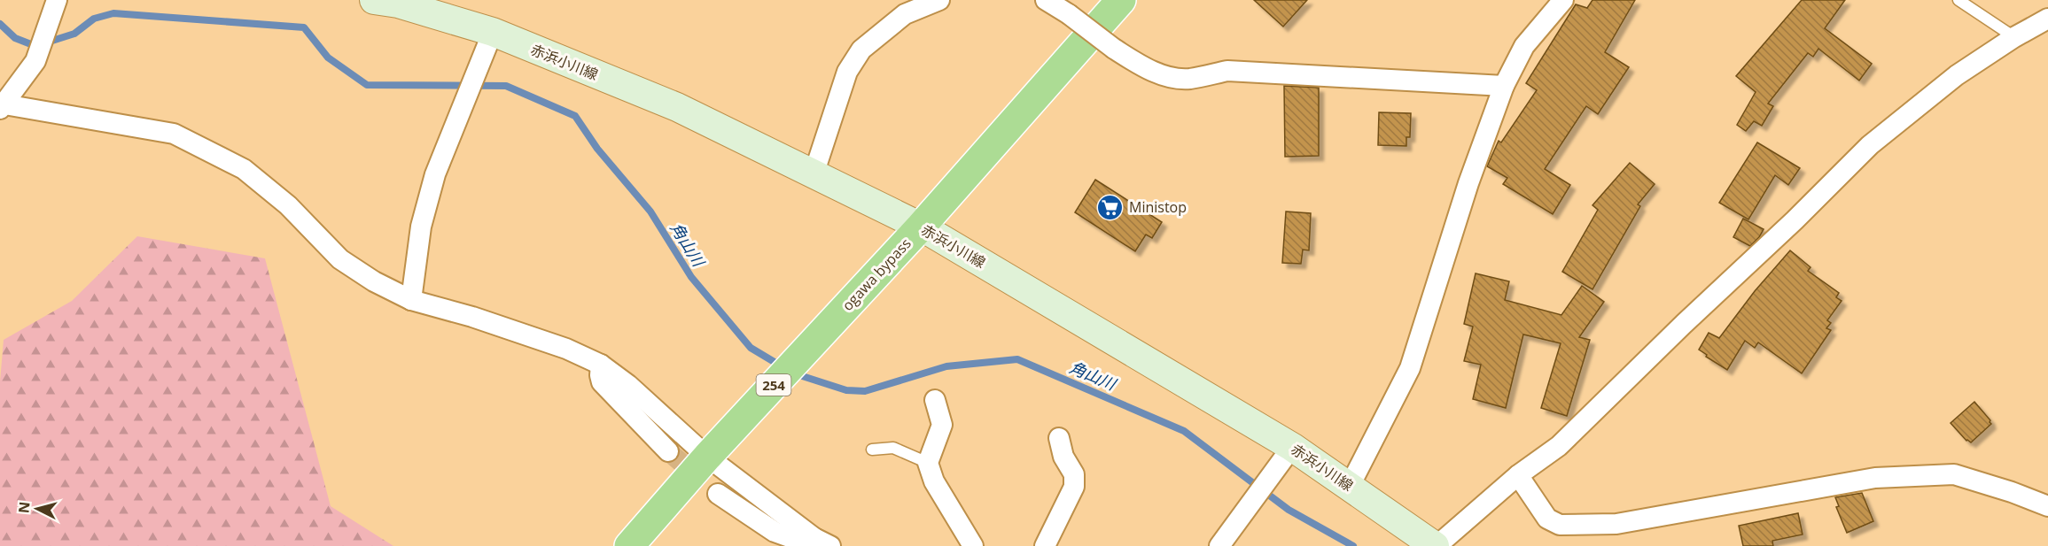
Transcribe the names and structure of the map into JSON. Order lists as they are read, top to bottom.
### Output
{
  "streets": {
    "highway": ["ogawa bypass", "254"],
    "main road": ["赤浜小川線"]
  },
  "crossings": [
    ["赤浜小川線", "ogawa bypass"]
  ],
  "water": ["角山川"],
  "places": {
    "supermarket": ["Ministop"]
  },
  "north": "left"
}
